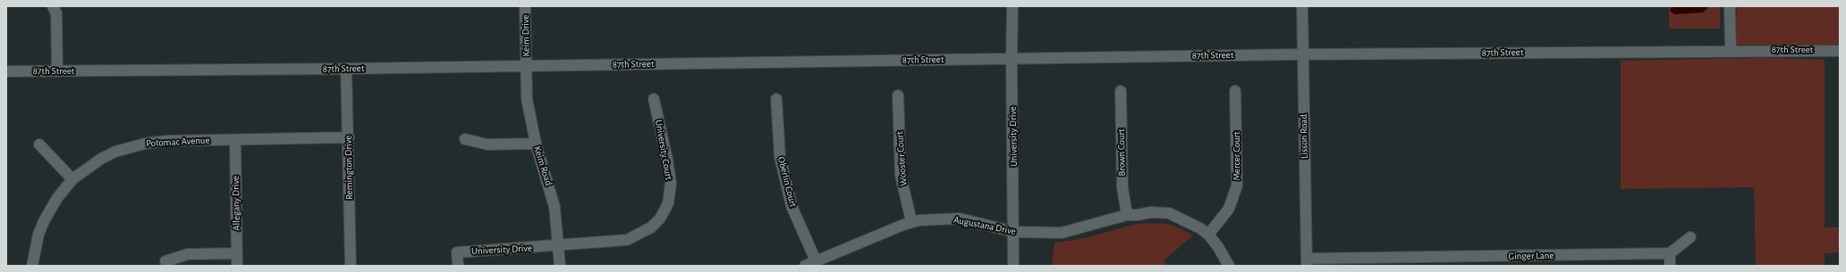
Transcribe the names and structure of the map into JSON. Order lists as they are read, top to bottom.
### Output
{
  "streets": {
    "street": [
      "Keim Drive",
      "87th Street",
      "University Drive",
      "Lisson Road",
      "Potomac Avenue",
      "University Court",
      "Brown Court",
      "Mercer Court",
      "Wooster Court",
      "Keim Road",
      "Remington Drive",
      "Oberlin Court",
      "Allegany Drive",
      "Augustana Drive",
      "Ginger Lane"
    ]
  },
  "crossings": [
    ["Keim Drive", "87th Street"],
    ["Keim Drive", "Keim Road"],
    ["87th Street", "University Drive"],
    ["87th Street", "Lisson Road"],
    ["87th Street", "Keim Road"],
    ["87th Street", "Remington Drive"],
    ["University Drive", "University Court"],
    ["University Drive", "Keim Road"],
    ["University Drive", "Augustana Drive"],
    ["Lisson Road", "Ginger Lane"],
    ["Potomac Avenue", "Remington Drive"],
    ["Potomac Avenue", "Allegany Drive"],
    ["University Court", "Keim Road"],
    ["Brown Court", "Augustana Drive"],
    ["Mercer Court", "Augustana Drive"],
    ["Wooster Court", "Augustana Drive"],
    ["Oberlin Court", "Augustana Drive"]
  ]
}
